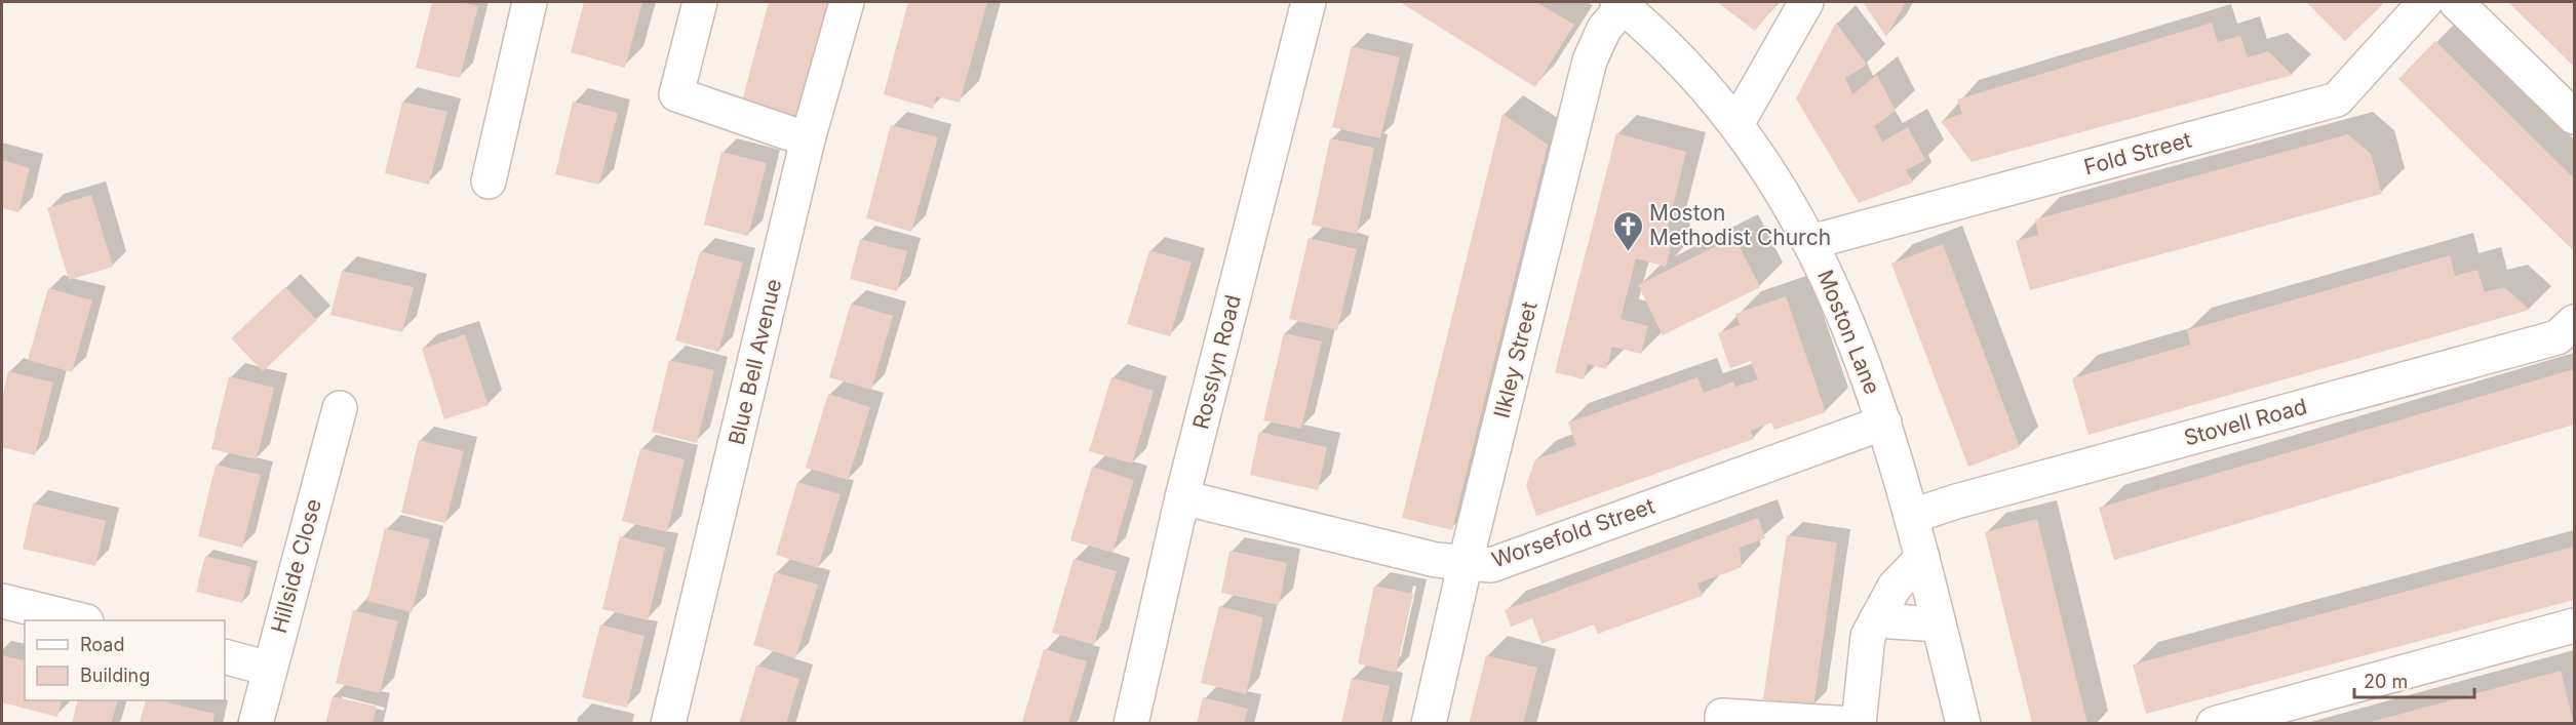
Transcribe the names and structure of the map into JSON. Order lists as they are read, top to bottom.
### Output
{
  "streets": {
    "street": [
      "Fold Street",
      "Moston Lane",
      "Ilkley Street",
      "Blue Bell Avenue",
      "Rosslyn Road",
      "Stovell Road",
      "Worsefold Street",
      "Hillside Close"
    ]
  },
  "crossings": [
    ["Fold Street", "Moston Lane"],
    ["Moston Lane", "Ilkley Street"],
    ["Moston Lane", "Stovell Road"],
    ["Moston Lane", "Worsefold Street"],
    ["Ilkley Street", "Worsefold Street"],
    ["Rosslyn Road", "Worsefold Street"]
  ],
  "places": {
    "church": ["Moston Methodist Church"]
  },
  "legend": ["Road", "Building"],
  "scale_bar": "20 m"
}
